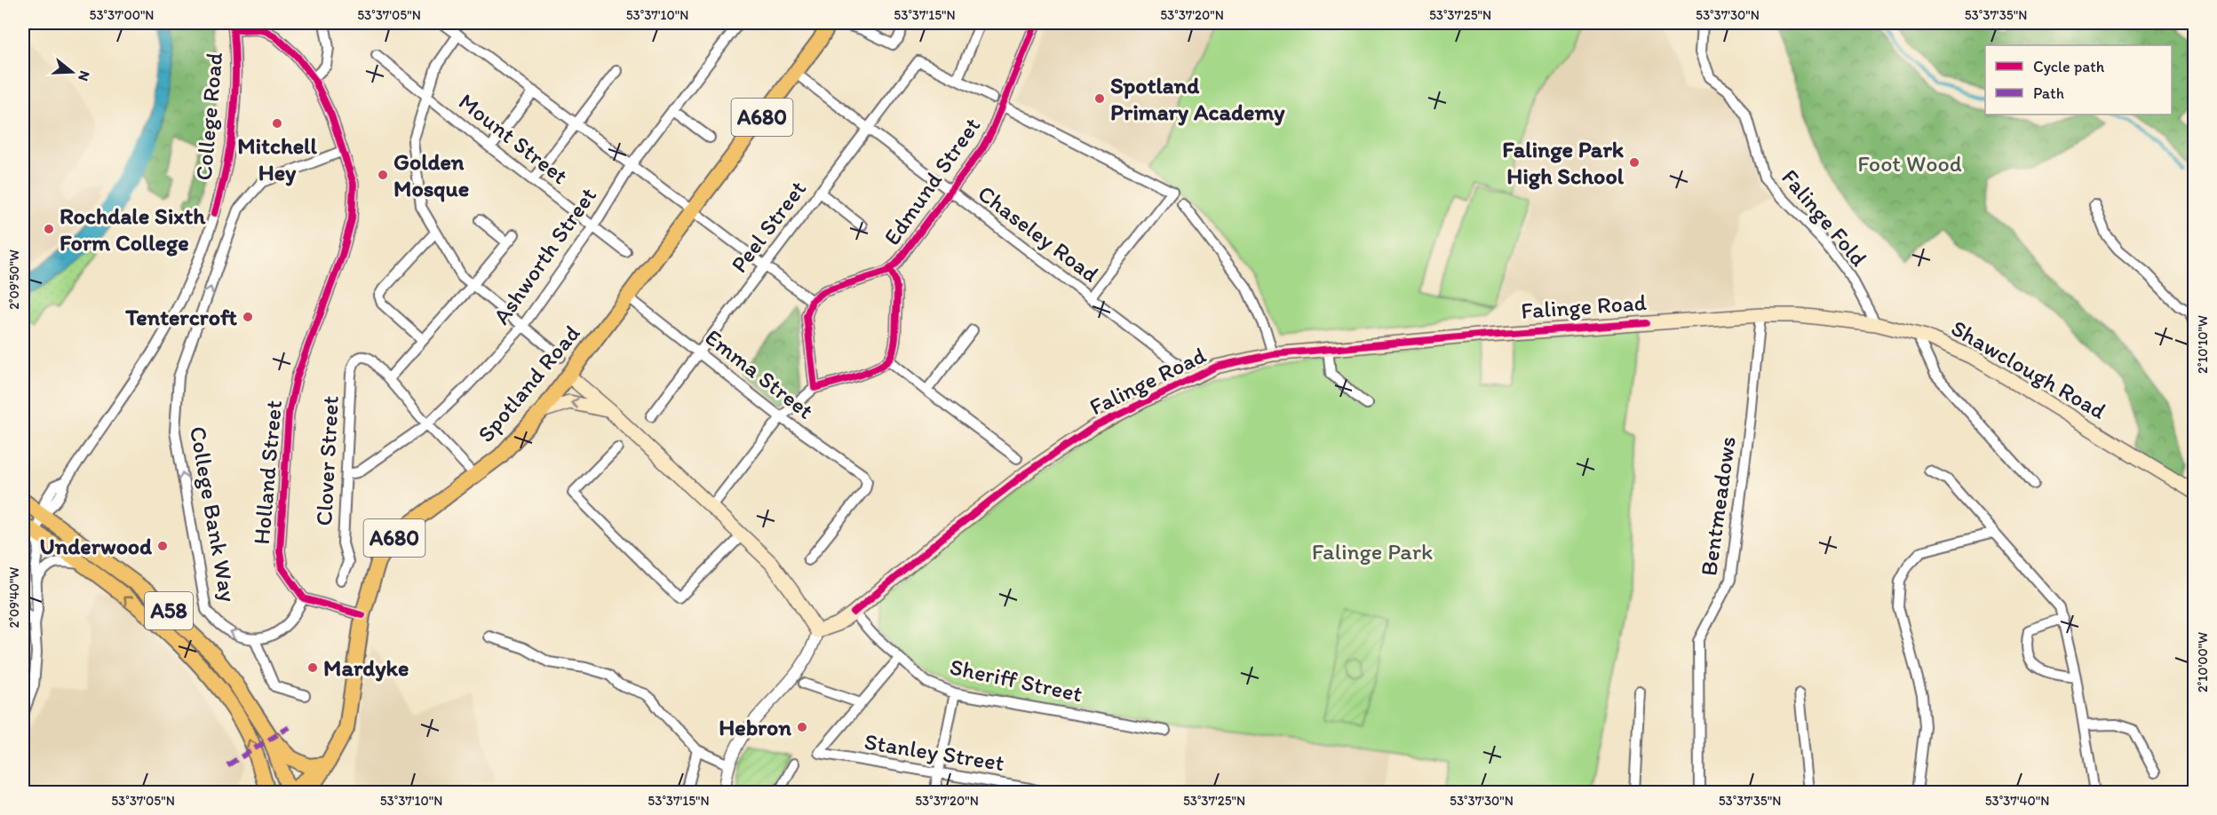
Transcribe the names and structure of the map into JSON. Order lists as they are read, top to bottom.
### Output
{
  "streets": {
    "main road": [
      "A680",
      "Falinge Road",
      "Shawclough Road",
      "Spotland Road",
      "A58"
    ],
    "street": [
      "College Road",
      "Mount Street",
      "Edmund Street",
      "Falinge Fold",
      "Peel Street",
      "Chaseley Road",
      "Ashworth Street",
      "Emma Street",
      "Clover Street",
      "Holland Street",
      "Bentmeadows",
      "College Bank Way",
      "Sheriff Street",
      "Stanley Street"
    ]
  },
  "crossings": [
    ["College Road", "Holland Street"],
    ["College Road", "A58"],
    ["Mount Street", "Ashworth Street"],
    ["Edmund Street", "Chaseley Road"],
    ["Falinge Fold", "Shawclough Road"],
    ["Peel Street", "Chaseley Road"],
    ["Peel Street", "Emma Street"],
    ["Chaseley Road", "Spotland Road"],
    ["Ashworth Street", "Clover Street"],
    ["Falinge Road", "Shawclough Road"],
    ["Falinge Road", "Bentmeadows"],
    ["Falinge Road", "Sheriff Street"],
    ["Emma Street", "Spotland Road"],
    ["Spotland Road", "A58"],
    ["Holland Street", "College Bank Way"]
  ],
  "one_way": ["College Bank Way"],
  "parks": ["Foot Wood", "Falinge Park"],
  "places": [
    "Spotland Primary Academy",
    "Mitchell Hey",
    "Falinge Park High School",
    "Golden Mosque",
    "Rochdale Sixth Form College",
    "Tentercroft",
    "Underwood",
    "Mardyke",
    "Hebron"
  ],
  "legend": ["Cycle path", "Path"],
  "north": "right",
  "coordinates": [
    "53°37'00\"N",
    "53°37'05\"N",
    "53°37'10\"N",
    "53°37'15\"N",
    "53°37'20\"N",
    "53°37'25\"N",
    "53°37'30\"N",
    "53°37'35\"N",
    "2°09'50\"W",
    "2°10'10\"W",
    "2°09'40\"W",
    "2°10'00\"W",
    "53°37'40\"N"
  ]
}
